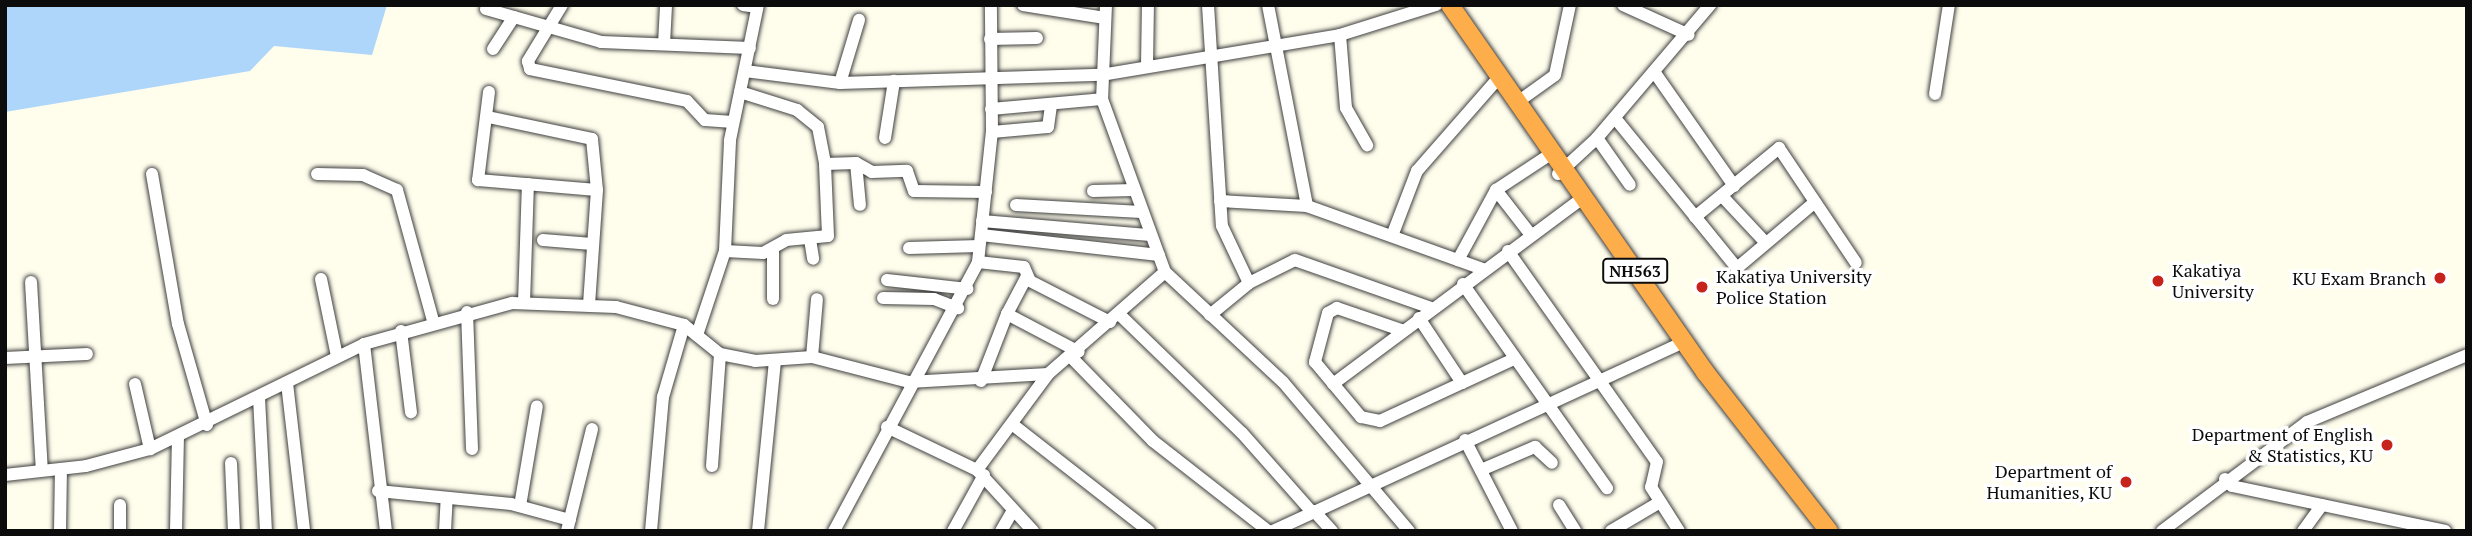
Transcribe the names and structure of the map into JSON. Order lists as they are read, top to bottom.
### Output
{
  "streets": {
    "highway": ["NH563"]
  },
  "places": [
    "KU Exam Branch",
    "Kakatiya University",
    "Kakatiya University Police Station",
    "Department of English & Statistics, KU",
    "Department of Humanities, KU"
  ]
}
